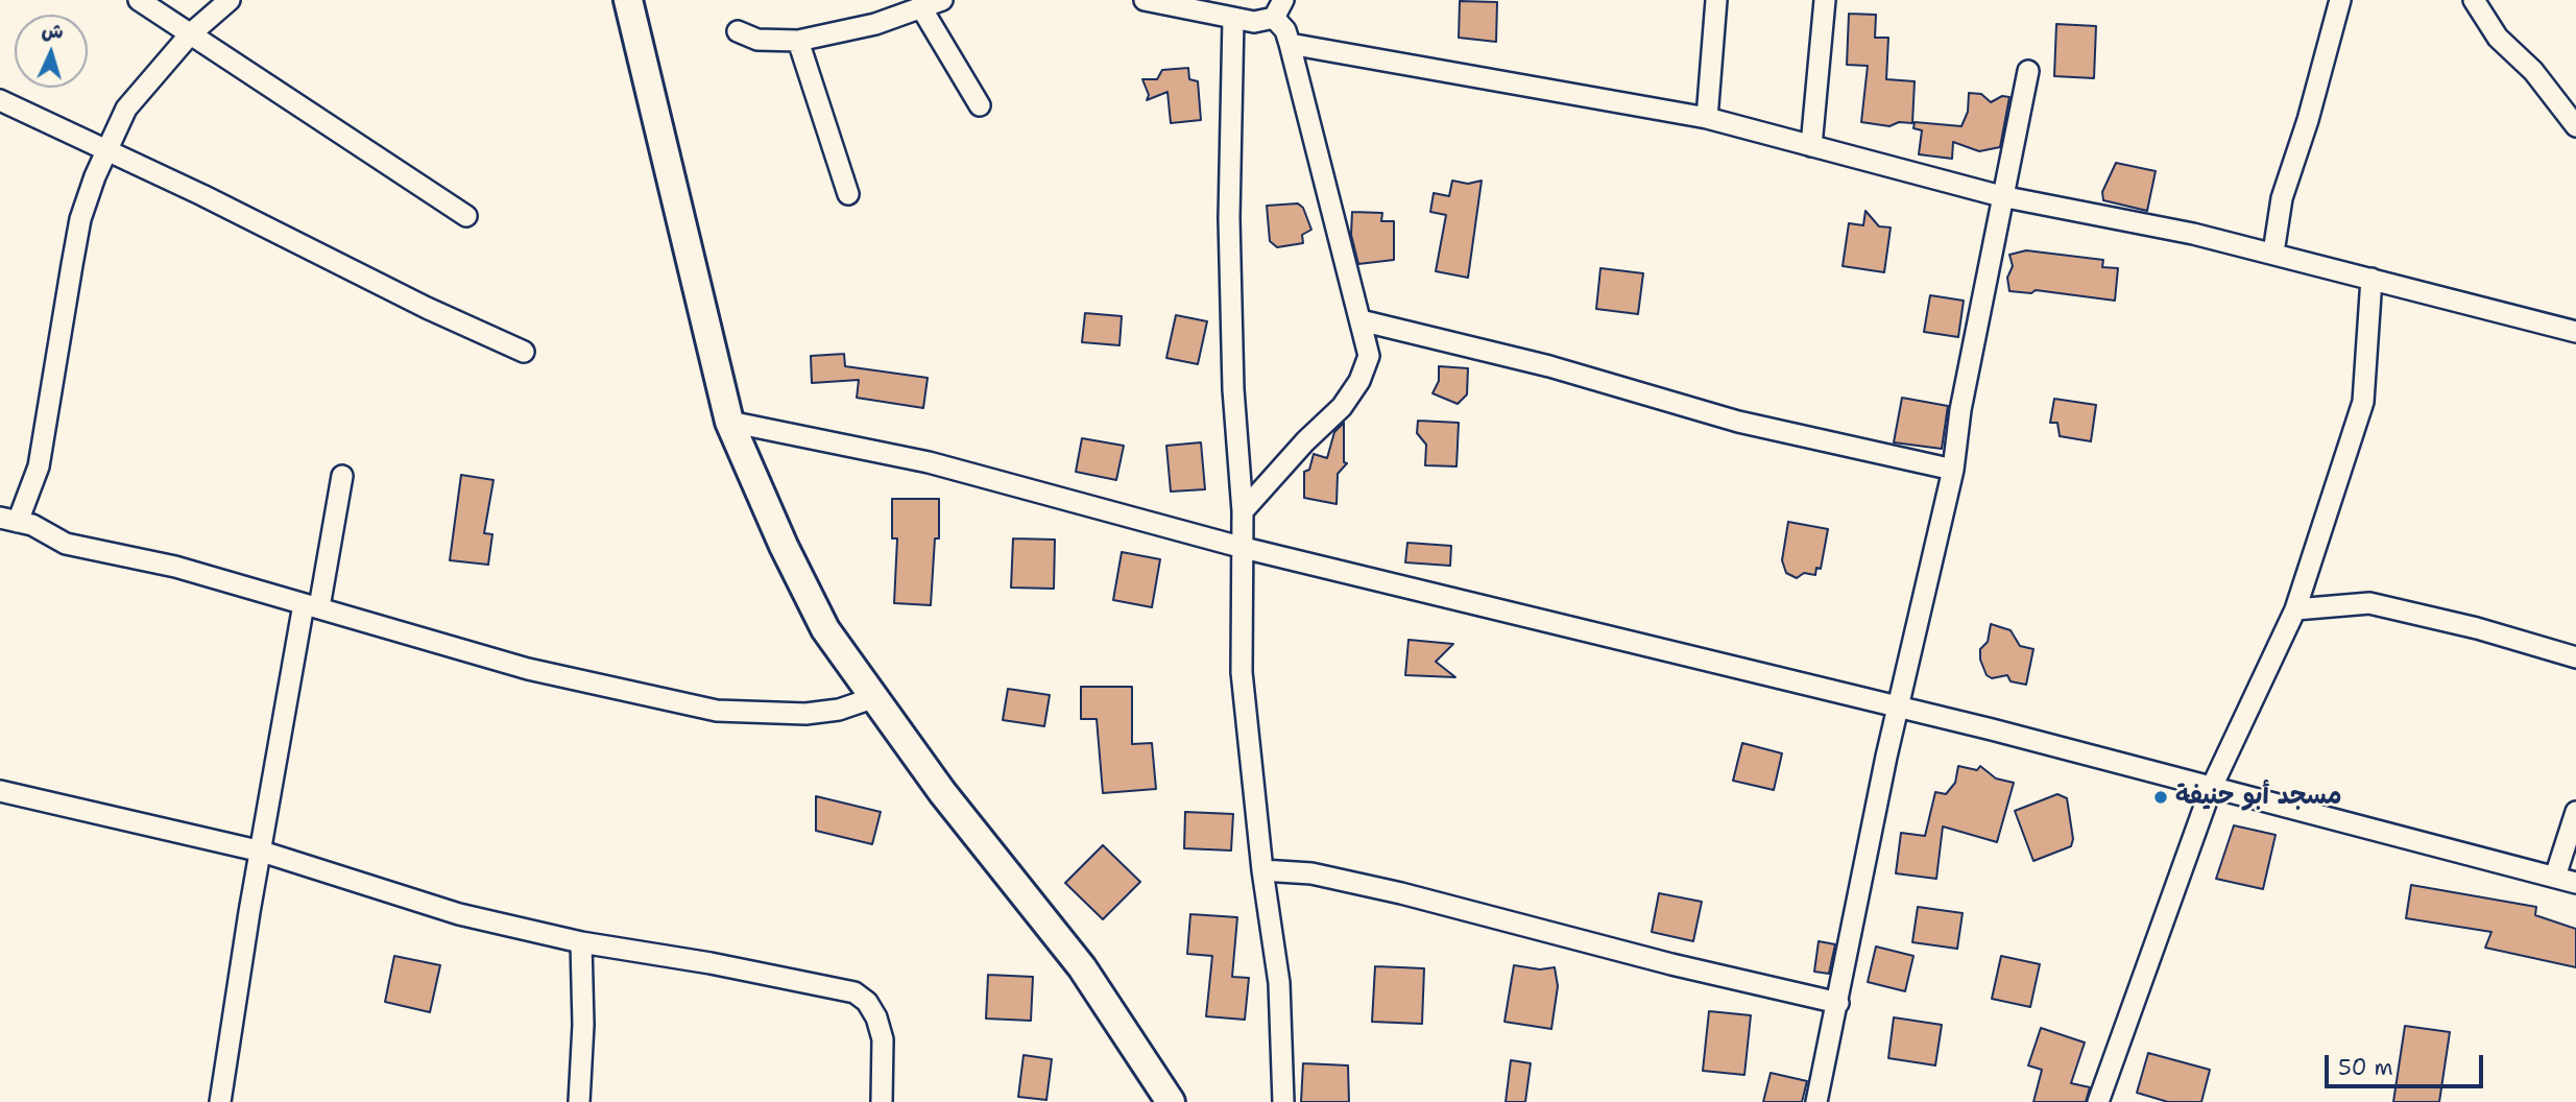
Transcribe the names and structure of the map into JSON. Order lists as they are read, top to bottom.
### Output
{
  "places": ["مسجد أبو حنيفة"],
  "scale_bar": "50 m",
  "north": "top"
}
